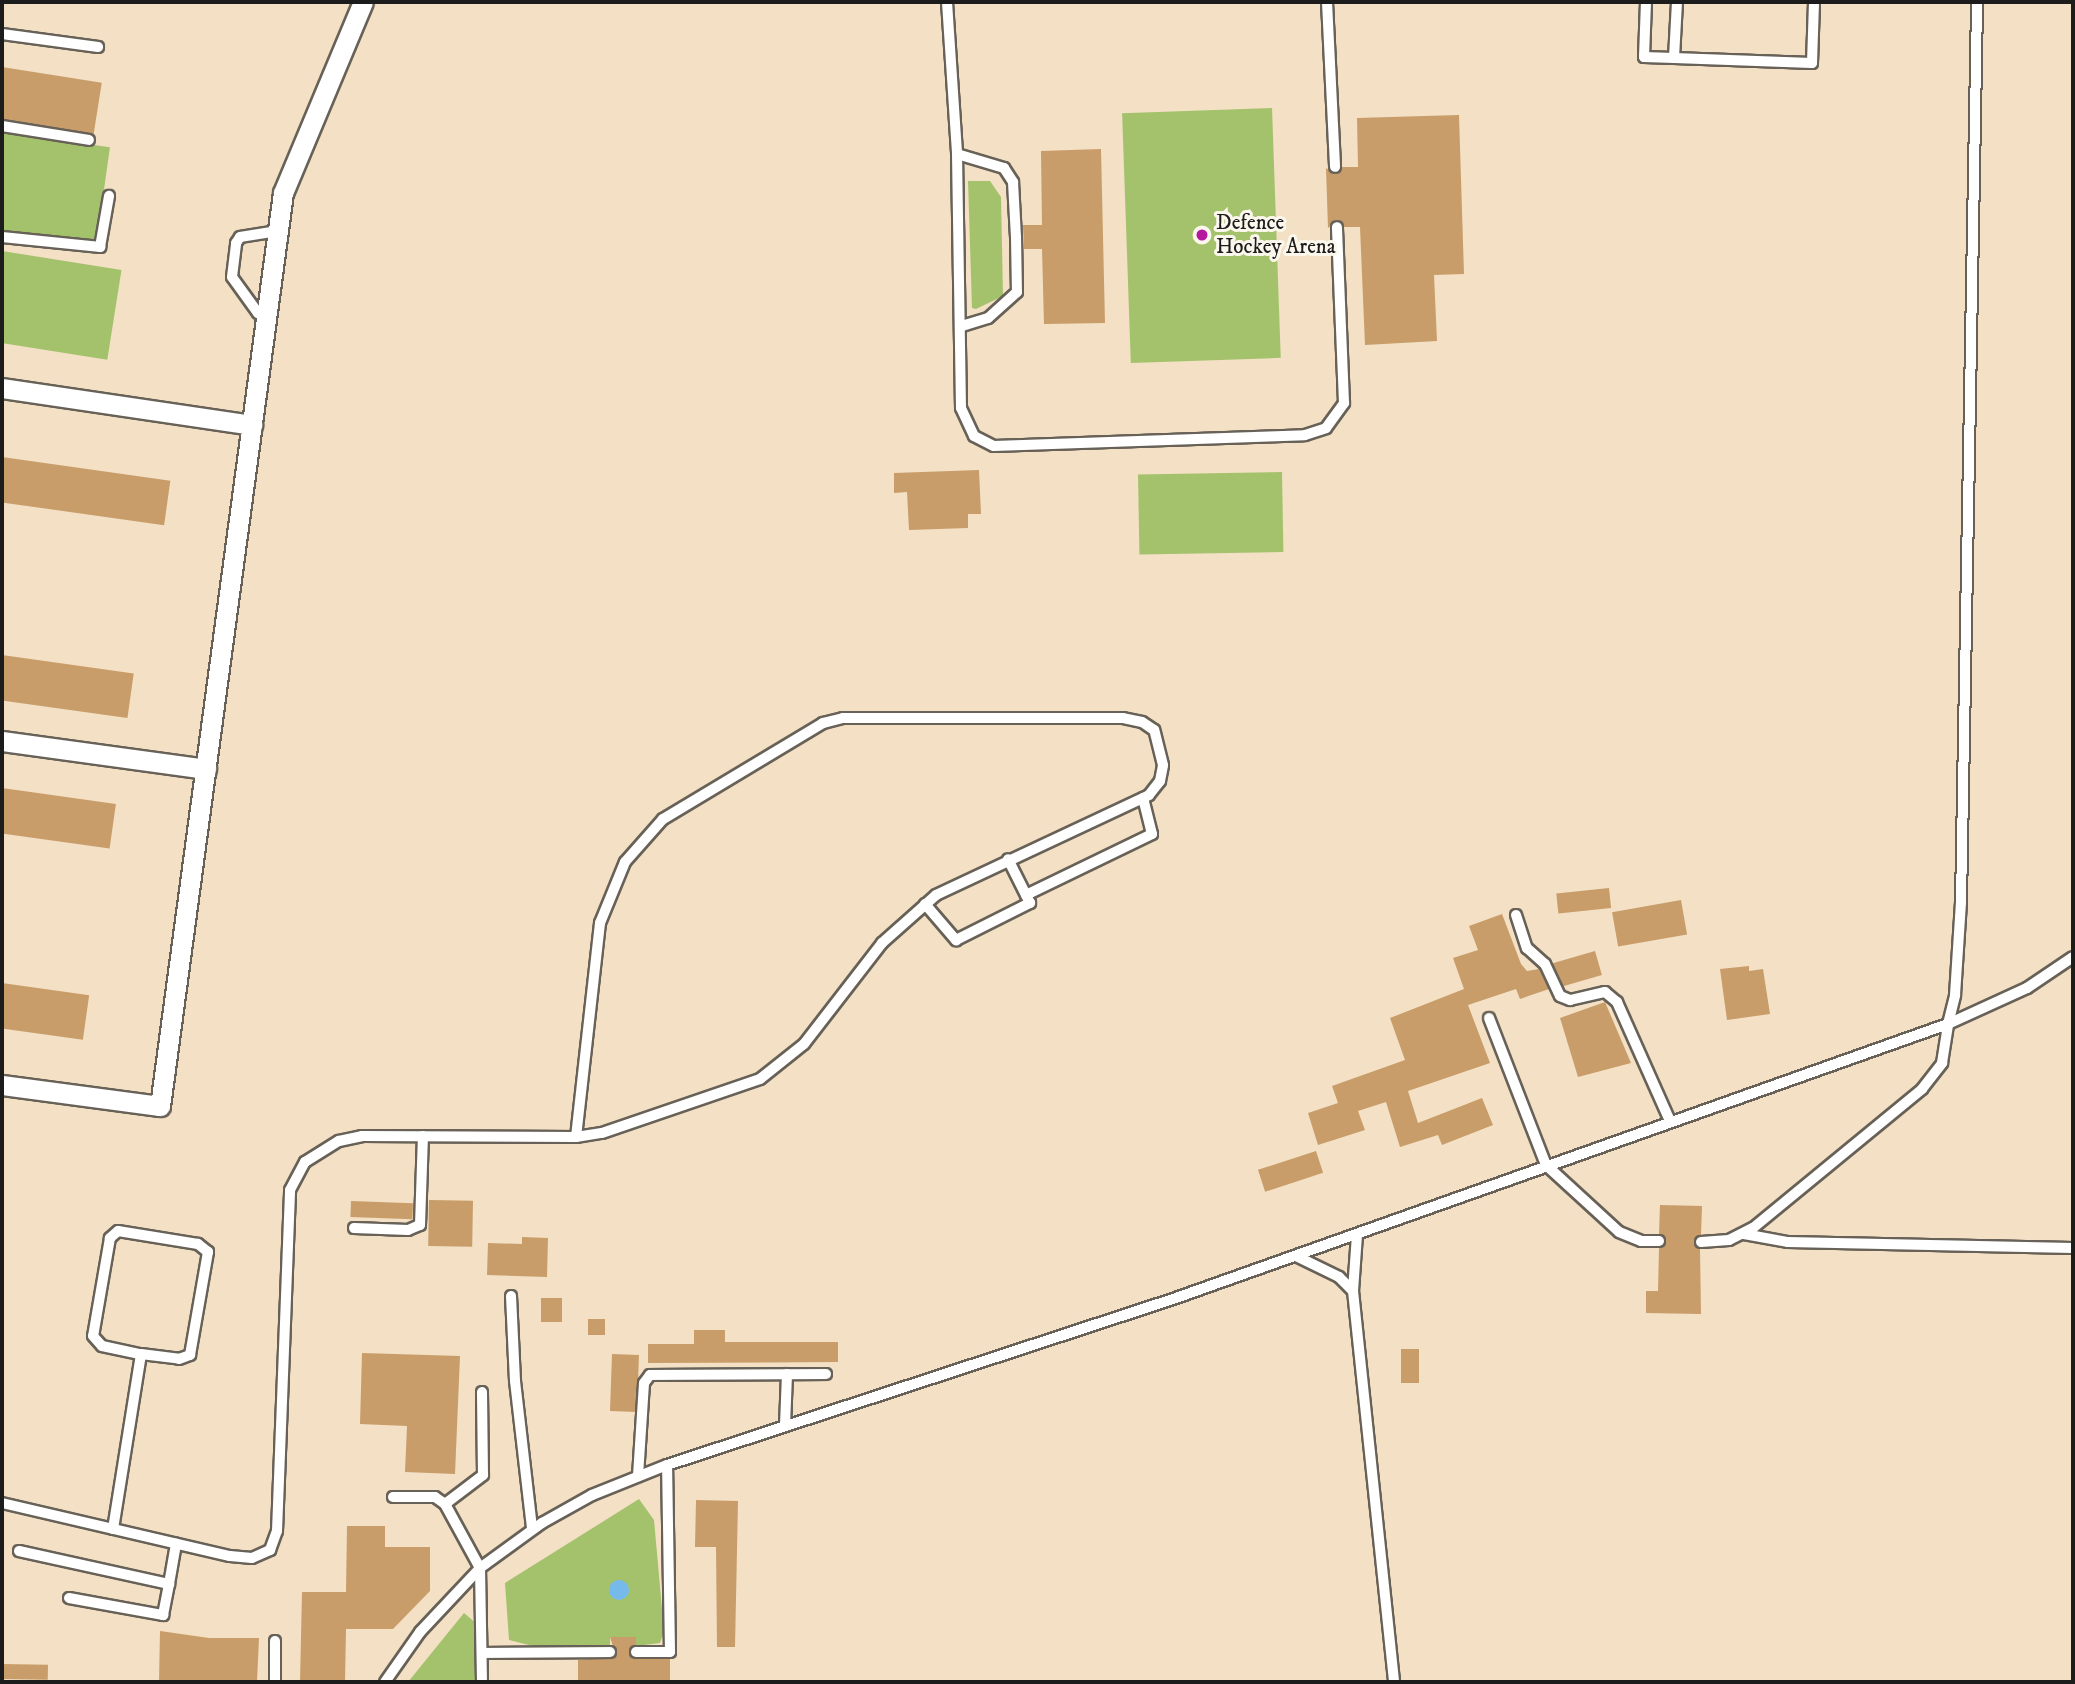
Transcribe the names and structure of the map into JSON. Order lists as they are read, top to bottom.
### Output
{
  "places": ["Defence Hockey Arena"]
}
